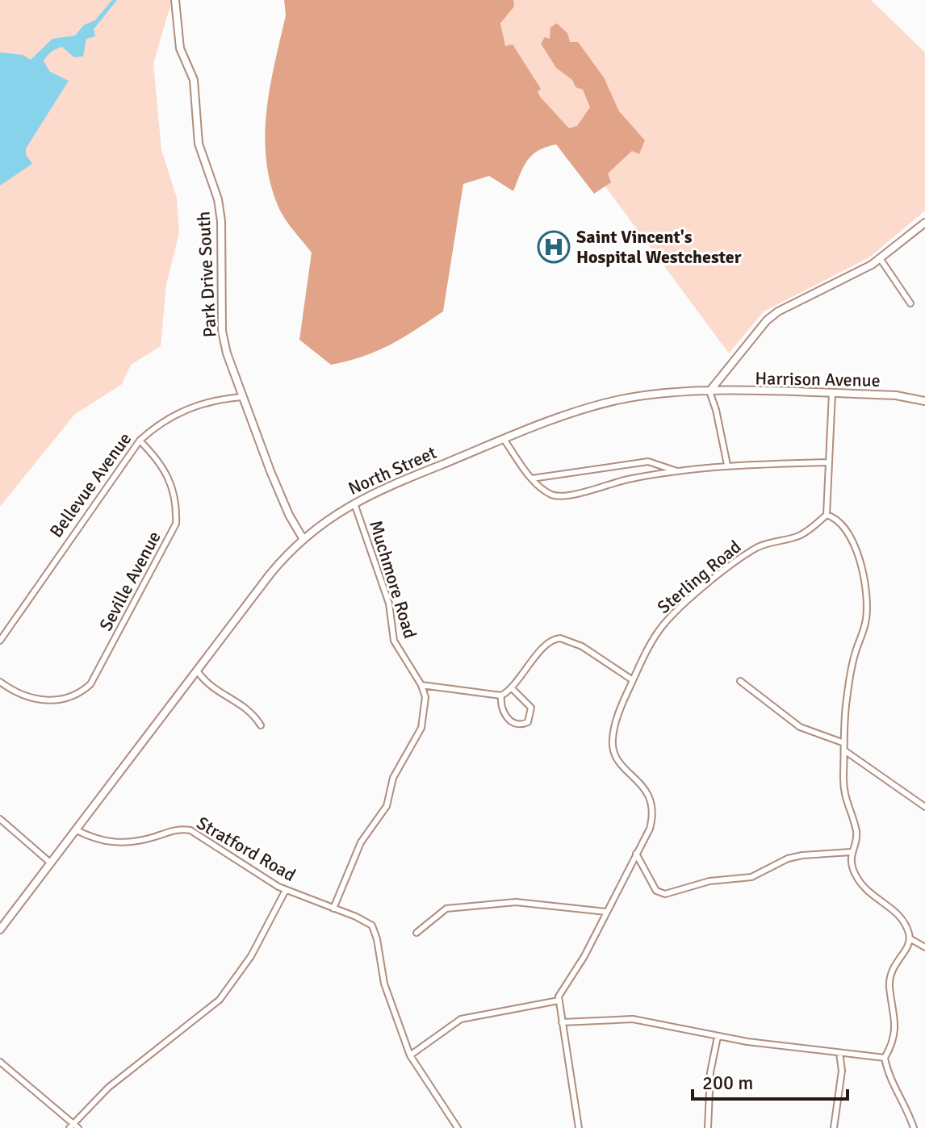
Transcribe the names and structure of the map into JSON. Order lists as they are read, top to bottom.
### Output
{
  "streets": {
    "main road": ["Park Drive South", "Harrison Avenue", "North Street"],
    "street": [
      "Bellevue Avenue",
      "Sterling Road",
      "Muchmore Road",
      "Seville Avenue",
      "Stratford Road"
    ]
  },
  "crossings": [
    ["Park Drive South", "North Street"],
    ["Park Drive South", "Bellevue Avenue"],
    ["Harrison Avenue", "North Street"],
    ["North Street", "Muchmore Road"],
    ["North Street", "Stratford Road"],
    ["Bellevue Avenue", "Seville Avenue"],
    ["Muchmore Road", "Stratford Road"]
  ],
  "places": {
    "hospital": ["Saint Vincent's Hospital Westchester"]
  },
  "scale_bar": "200 m"
}
